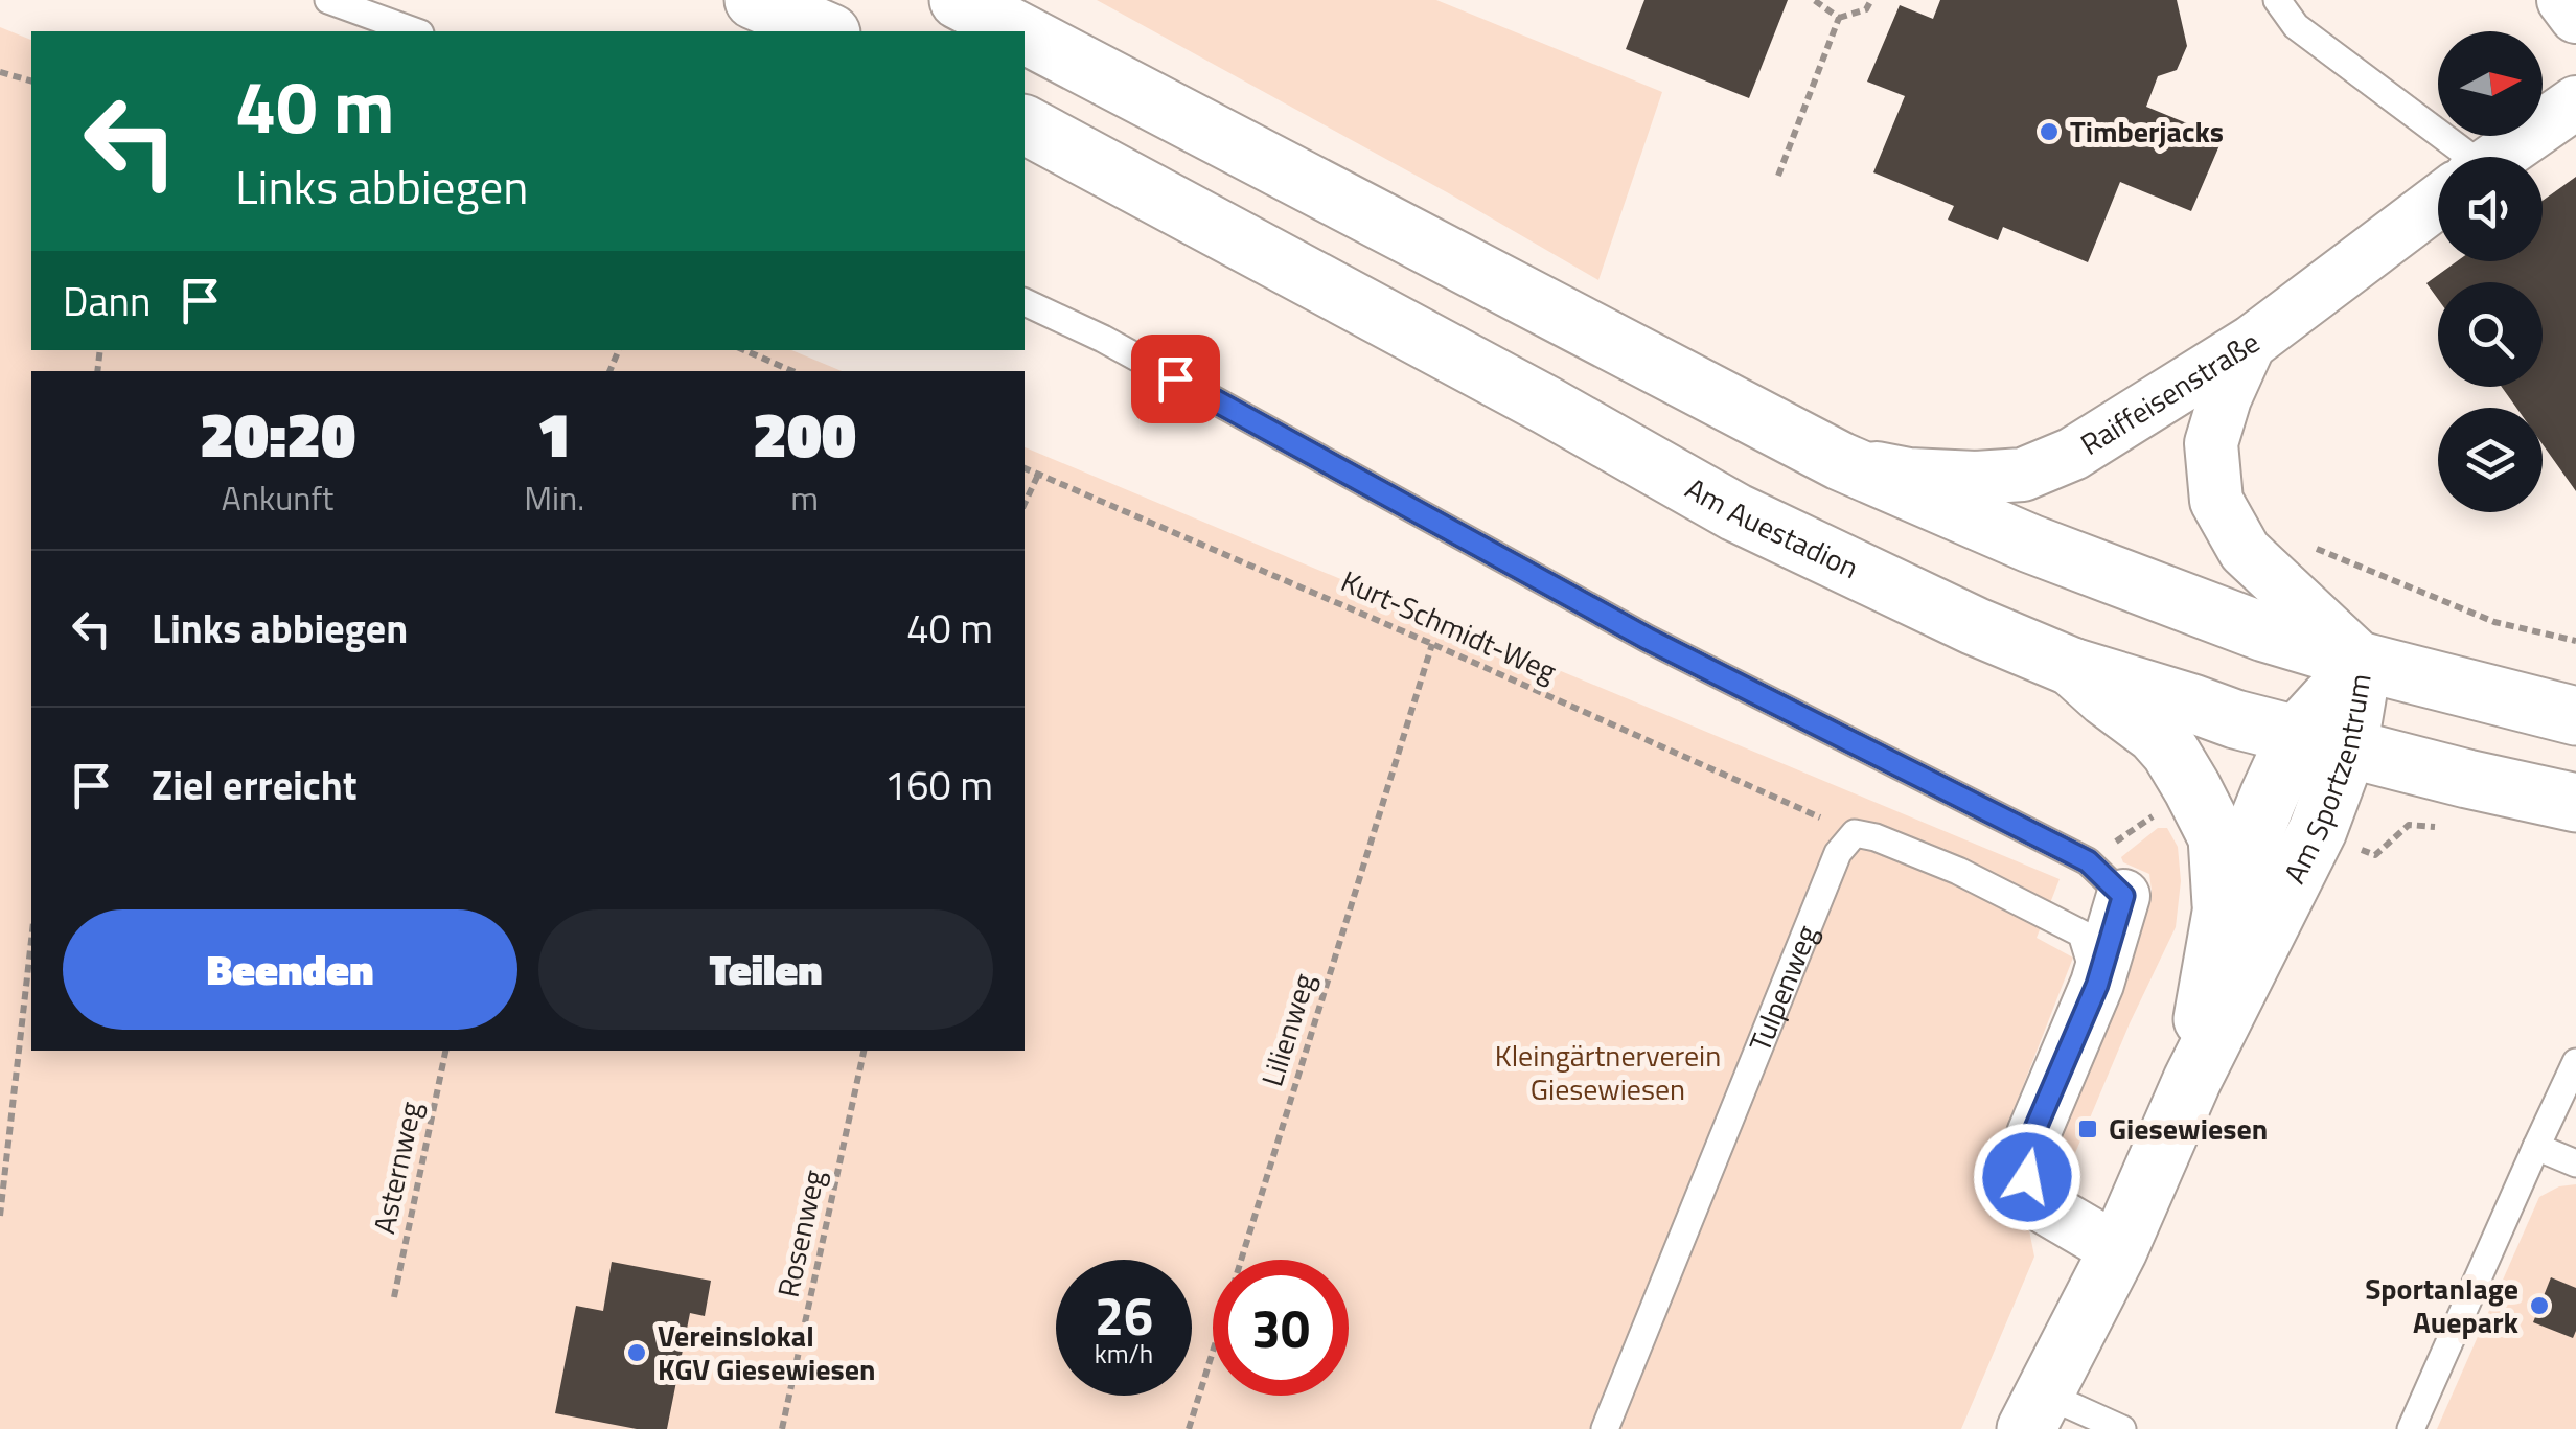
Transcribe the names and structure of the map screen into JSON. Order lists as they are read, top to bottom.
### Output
{
  "streets": {
    "main road": ["Am Auestadion", "Am Sportzentrum"],
    "street": ["Raiffeisenstraße"],
    "lane": ["Tulpenweg"],
    "path": [
      "Kurt-Schmidt-Weg",
      "Lilienweg",
      "Asternweg",
      "Rosenweg"
    ]
  },
  "crossings": [
    ["Am Auestadion", "Am Sportzentrum"],
    ["Kurt-Schmidt-Weg", "Tulpenweg"],
    ["Kurt-Schmidt-Weg", "Lilienweg"]
  ],
  "parks": ["Kleingärtnerverein Giesewiesen"],
  "places": {
    "other": ["Timberjacks", "Sportanlage Auepark", "Vereinslokal KGV Giesewiesen"],
    "transit": ["Giesewiesen"]
  },
  "north": "right",
  "page": {
    "turn": ["40 m", "Links abbiegen"],
    "then": "Dann",
    "eta": [
      "20:20",
      "Ankunft",
      "1",
      "Min.",
      "200",
      "m"
    ],
    "list": [
      {
        "name": "Links abbiegen",
        "value": "40 m"
      },
      {
        "name": "Ziel erreicht",
        "value": "160 m"
      }
    ],
    "buttons": ["Beenden", "Teilen"],
    "speed": "26 km/h",
    "limit": "30"
  }
}
